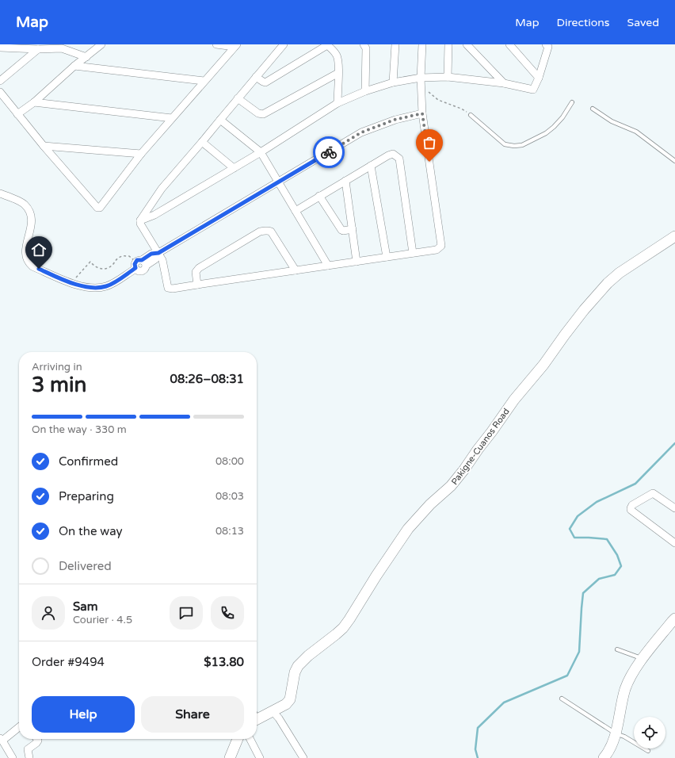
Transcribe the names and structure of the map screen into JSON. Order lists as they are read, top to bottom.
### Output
{
  "streets": {
    "street": ["Pakigne-Cuanos Road"]
  },
  "page": {
    "header": "Map",
    "nav": ["Map", "Directions", "Saved"],
    "heading": ["3 min", "Arriving in", "08:26–08:31"],
    "panel": [
      "Sam",
      "Courier · 4.5",
      "Order #9494",
      "$13.80"
    ],
    "bar": "On the way · 330 m",
    "list": [
      ["Confirmed", "08:00"],
      ["Preparing", "08:03"],
      ["On the way", "08:13"],
      "Delivered"
    ],
    "buttons": ["Help", "Share"]
  }
}
